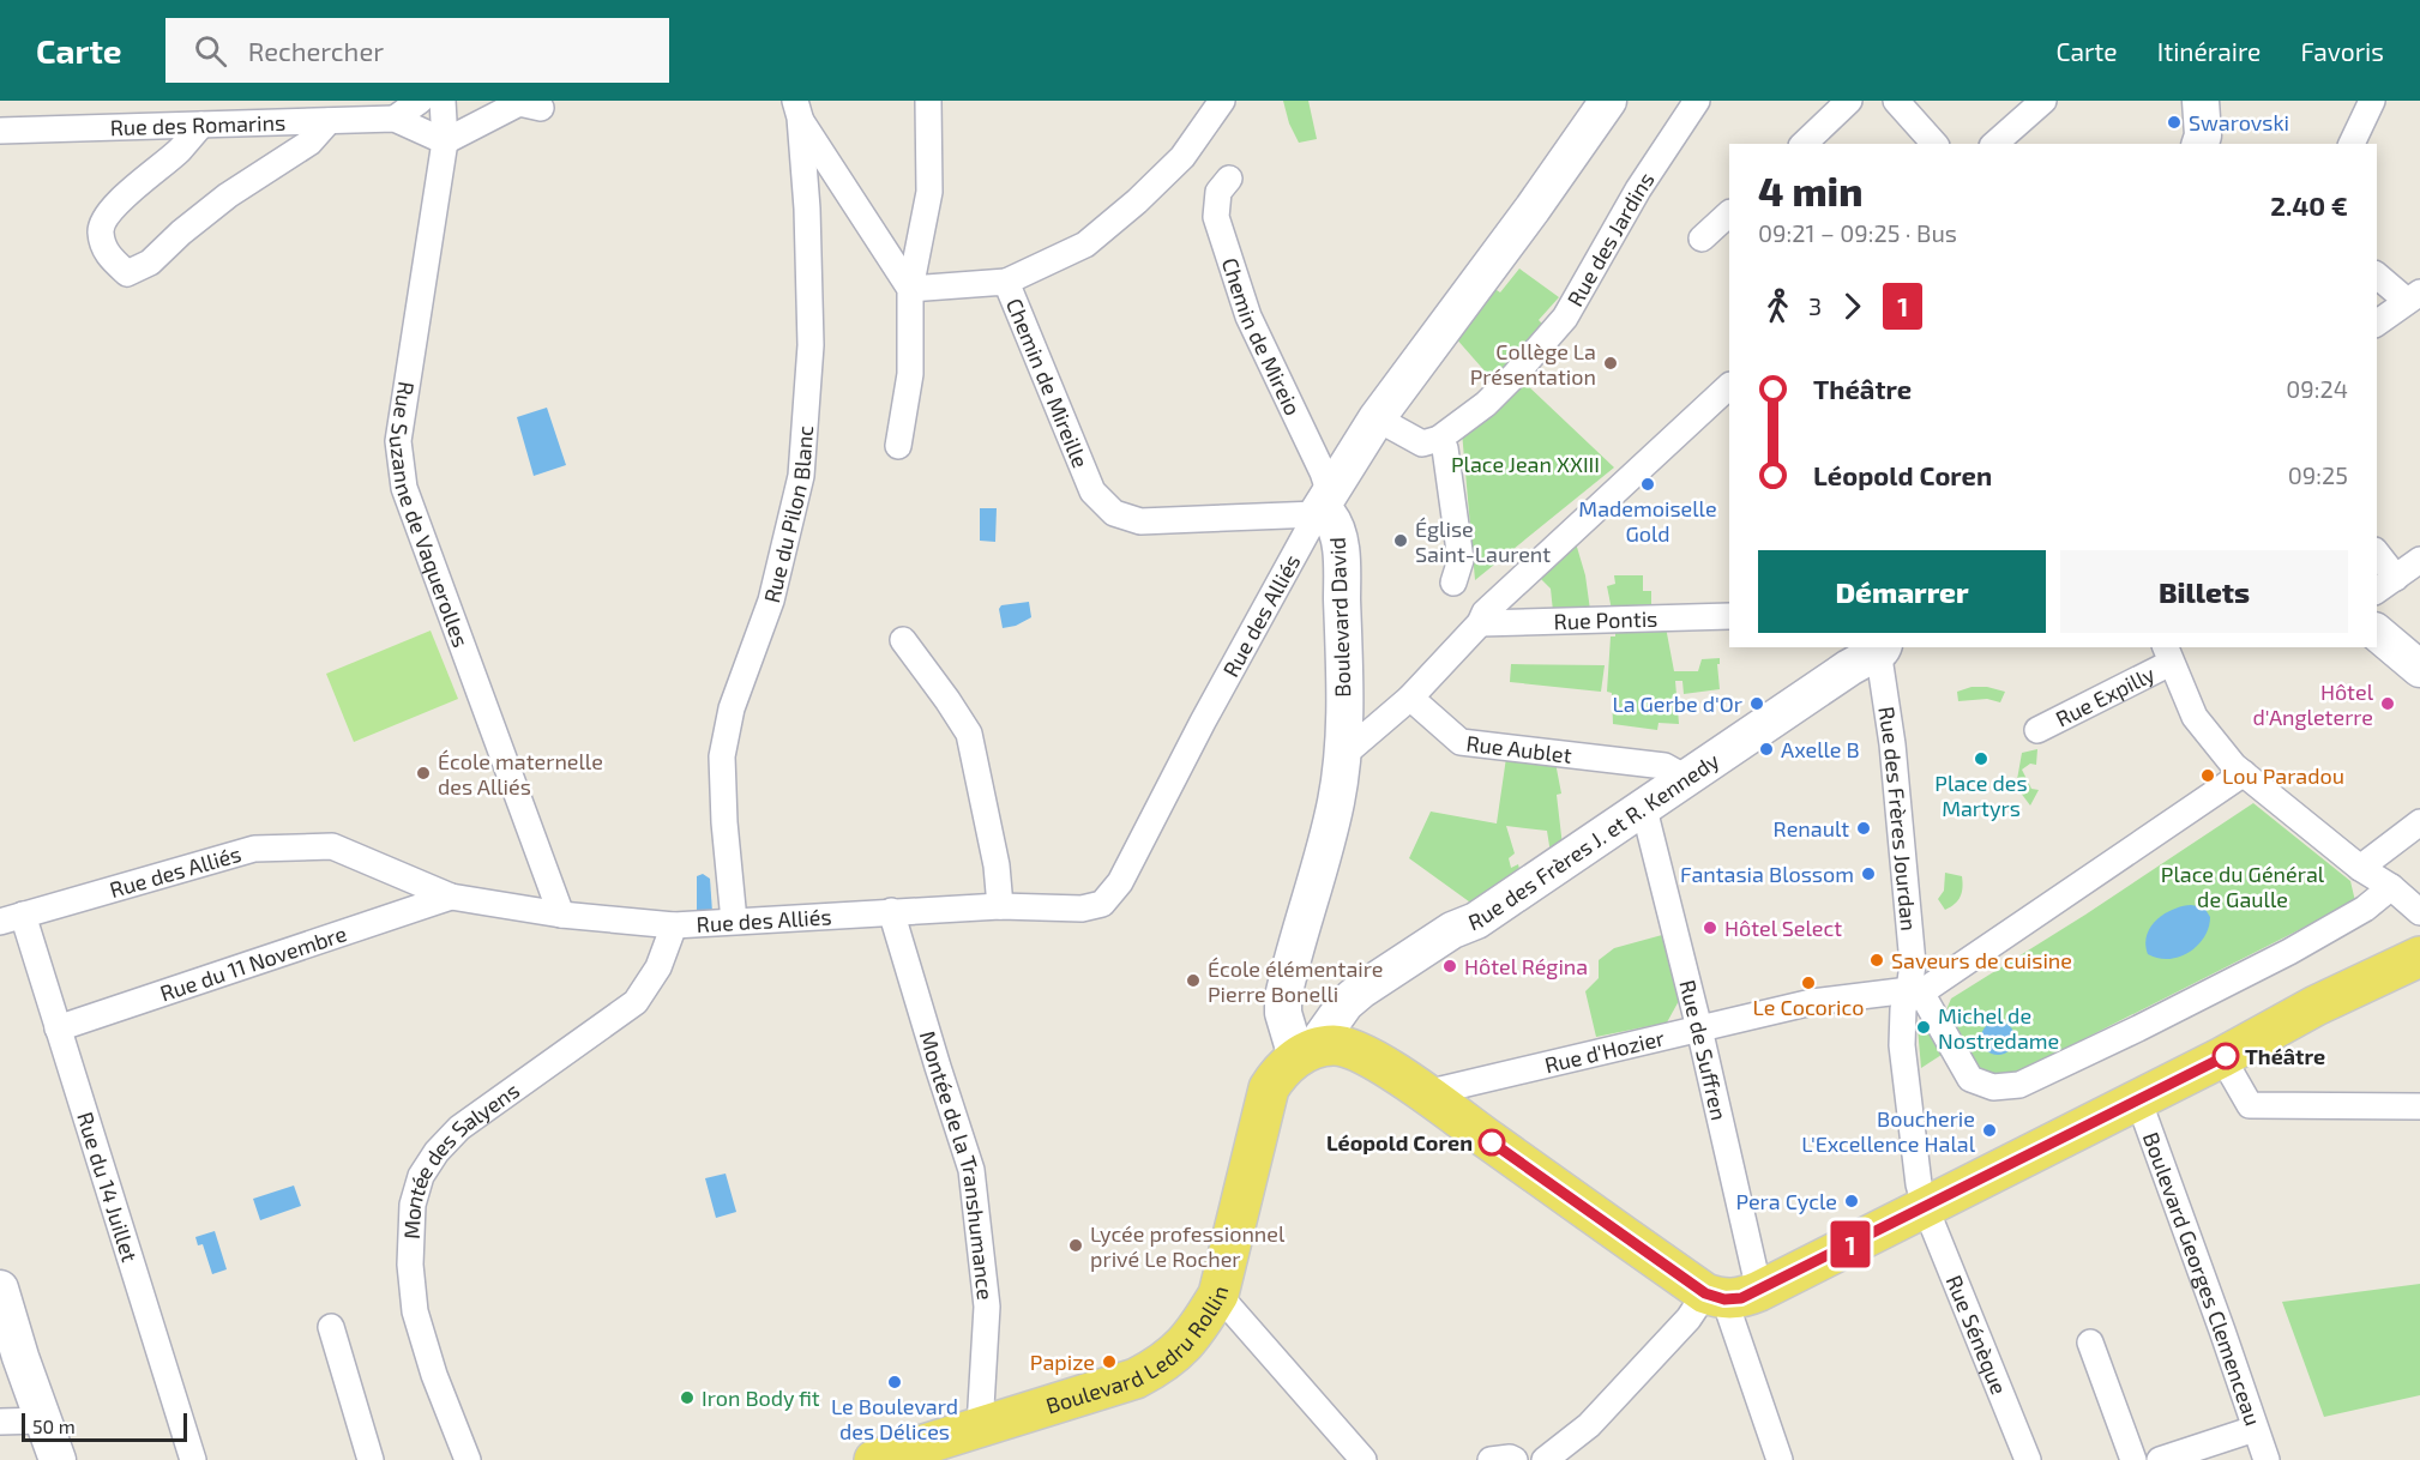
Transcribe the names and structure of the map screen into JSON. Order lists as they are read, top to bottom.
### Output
{
  "streets": {
    "main road": ["Boulevard Ledru Rollin"],
    "street": [
      "Rue des Romarins",
      "Rue des Jardins",
      "Chemin de Mireio",
      "Chemin de Mireille",
      "Rue Suzanne de Vaquerolles",
      "Rue du Pilon Blanc",
      "Rue des Alliés",
      "Boulevard David",
      "Rue Pontis",
      "Rue Expilly",
      "Rue Aublet",
      "Rue des Frères Jourdan",
      "Rue des Frères J. et R. Kennedy",
      "Rue du 11 Novembre",
      "Rue de Suffren",
      "Rue d'Hozier",
      "Montée des Salyens",
      "Montée de la Transhumance",
      "Rue du 14 Juillet",
      "Boulevard Georges Clemenceau",
      "Rue Sénèque"
    ]
  },
  "crossings": [
    ["Chemin de Mireio", "Chemin de Mireille"],
    ["Chemin de Mireio", "Rue des Alliés"],
    ["Chemin de Mireio", "Boulevard David"],
    ["Chemin de Mireille", "Rue des Alliés"],
    ["Chemin de Mireille", "Boulevard David"],
    ["Rue Suzanne de Vaquerolles", "Rue des Alliés"],
    ["Rue du Pilon Blanc", "Rue des Alliés"],
    ["Rue des Alliés", "Boulevard David"],
    ["Rue des Alliés", "Rue du 11 Novembre"],
    ["Rue des Alliés", "Montée des Salyens"],
    ["Rue des Alliés", "Montée de la Transhumance"],
    ["Rue des Alliés", "Rue du 14 Juillet"],
    ["Boulevard David", "Rue des Frères J. et R. Kennedy"],
    ["Boulevard David", "Boulevard Ledru Rollin"],
    ["Rue Aublet", "Rue des Frères J. et R. Kennedy"],
    ["Rue des Frères Jourdan", "Rue des Frères J. et R. Kennedy"],
    ["Rue des Frères Jourdan", "Rue d'Hozier"],
    ["Rue des Frères Jourdan", "Rue Sénèque"],
    ["Rue des Frères J. et R. Kennedy", "Rue de Suffren"],
    ["Rue des Frères J. et R. Kennedy", "Boulevard Ledru Rollin"],
    ["Rue du 11 Novembre", "Rue du 14 Juillet"],
    ["Rue de Suffren", "Rue d'Hozier"],
    ["Montée de la Transhumance", "Boulevard Ledru Rollin"]
  ],
  "parks": ["Place Jean XXIII", "Place du Général de Gaulle"],
  "places": [
    "Swarovski",
    "Collège La Présentation",
    "Mademoiselle Gold",
    "Église Saint-Laurent",
    "La Gerbe d'Or",
    "Hôtel d'Angleterre",
    "Axelle B",
    "Place des Martyrs",
    "École maternelle des Alliés",
    "Lou Paradou",
    "Renault",
    "Fantasia Blossom",
    "Hôtel Select",
    "Saveurs de cuisine",
    "Hôtel Régina",
    "École élémentaire Pierre Bonelli",
    "Le Cocorico",
    "Michel de Nostredame",
    "Théâtre",
    "Boucherie L'Excellence Halal",
    "Léopold Coren",
    "Pera Cycle",
    "Lycée professionnel privé Le Rocher",
    "Papize",
    "Le Boulevard des Délices",
    "Iron Body fit"
  ],
  "lines": ["bus line 1"],
  "scale_bar": "50 m",
  "page": {
    "header": "Carte",
    "search": "Rechercher",
    "nav": ["Carte", "Itinéraire", "Favoris"],
    "on_map": "1",
    "heading": ["4 min", "09:21 – 09:25 · Bus", "2.40 €"],
    "legs": ["3", "1"],
    "list": [
      {
        "name": "Théâtre",
        "value": "09:24"
      },
      {
        "name": "Léopold Coren",
        "value": "09:25"
      }
    ],
    "buttons": ["Démarrer", "Billets"],
    "scale": "50 m"
  }
}
